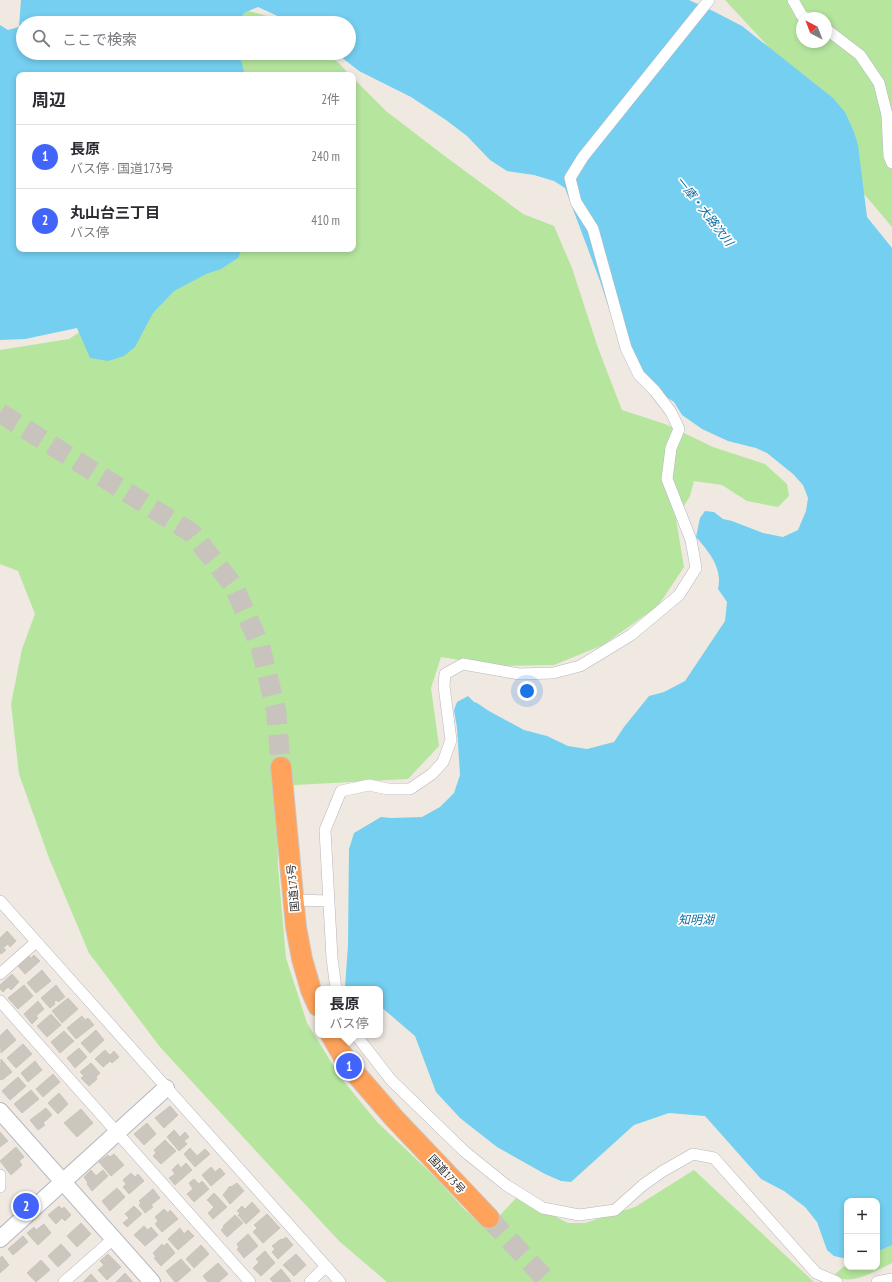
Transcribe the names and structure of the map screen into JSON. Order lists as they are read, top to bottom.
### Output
{
  "streets": {
    "highway": ["国道173号"]
  },
  "water": ["一庫・大路次川", "知明湖"],
  "north": "top left",
  "page": {
    "search": "ここで検索",
    "heading": ["周辺", "2件"],
    "list": [
      {
        "mark": "1",
        "name": "長原",
        "note": "バス停 · 国道173号",
        "value": "240 m"
      },
      {
        "mark": "2",
        "name": "丸山台三丁目",
        "note": "バス停",
        "value": "410 m"
      }
    ],
    "popup": ["長原", "バス停"],
    "pins": ["1", "2"],
    "map_buttons": ["+", "−"]
  }
}
